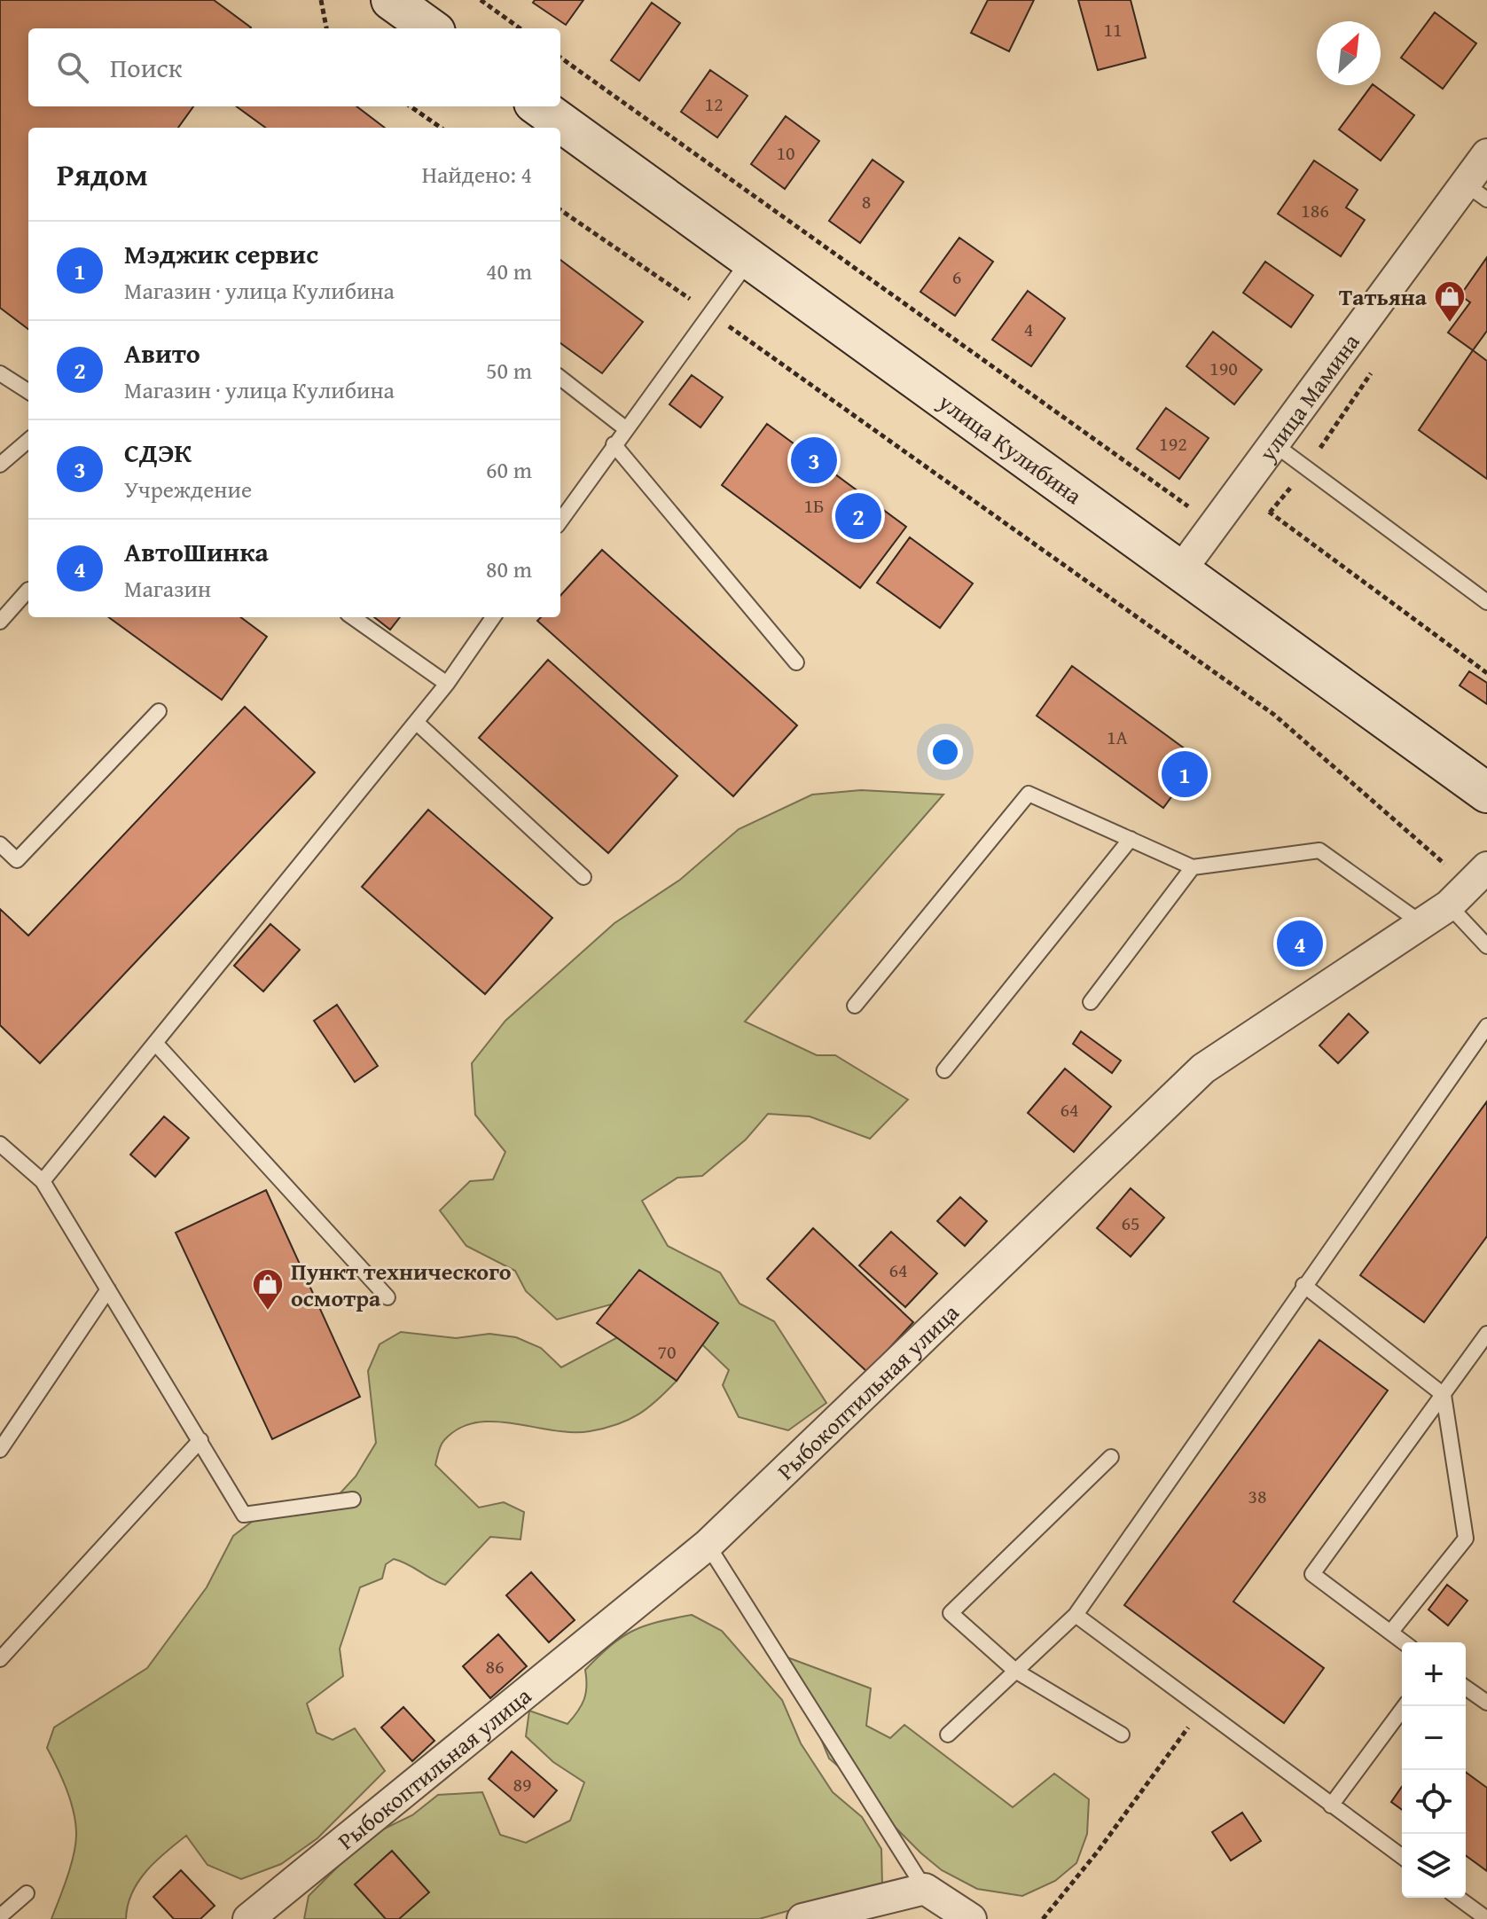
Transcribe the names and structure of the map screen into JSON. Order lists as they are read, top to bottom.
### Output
{
  "streets": {
    "main road": ["улица Кулибина"],
    "street": ["улица Мамина", "Рыбокоптильная улица"]
  },
  "crossings": [
    ["улица Мамина", "улица Кулибина"]
  ],
  "places": {
    "shop": ["Татьяна", "Пункт технического осмотра"]
  },
  "house_numbers": [
    "11",
    "12",
    "10",
    "8",
    "186",
    "6",
    "4",
    "190",
    "192",
    "1Б",
    "1А",
    "64",
    "65",
    "64",
    "70",
    "38",
    "86",
    "89"
  ],
  "north": "top right",
  "page": {
    "search": "Поиск",
    "heading": ["Рядом", "Найдено: 4"],
    "list": [
      {
        "mark": "1",
        "name": "Мэджик сервис",
        "note": "Магазин · улица Кулибина",
        "value": "40 m"
      },
      {
        "mark": "2",
        "name": "Авито",
        "note": "Магазин · улица Кулибина",
        "value": "50 m"
      },
      {
        "mark": "3",
        "name": "СДЭК",
        "note": "Учреждение",
        "value": "60 m"
      },
      {
        "mark": "4",
        "name": "АвтоШинка",
        "note": "Магазин",
        "value": "80 m"
      }
    ],
    "pins": [
      "3",
      "2",
      "1",
      "4"
    ],
    "map_buttons": ["+", "−"]
  }
}
